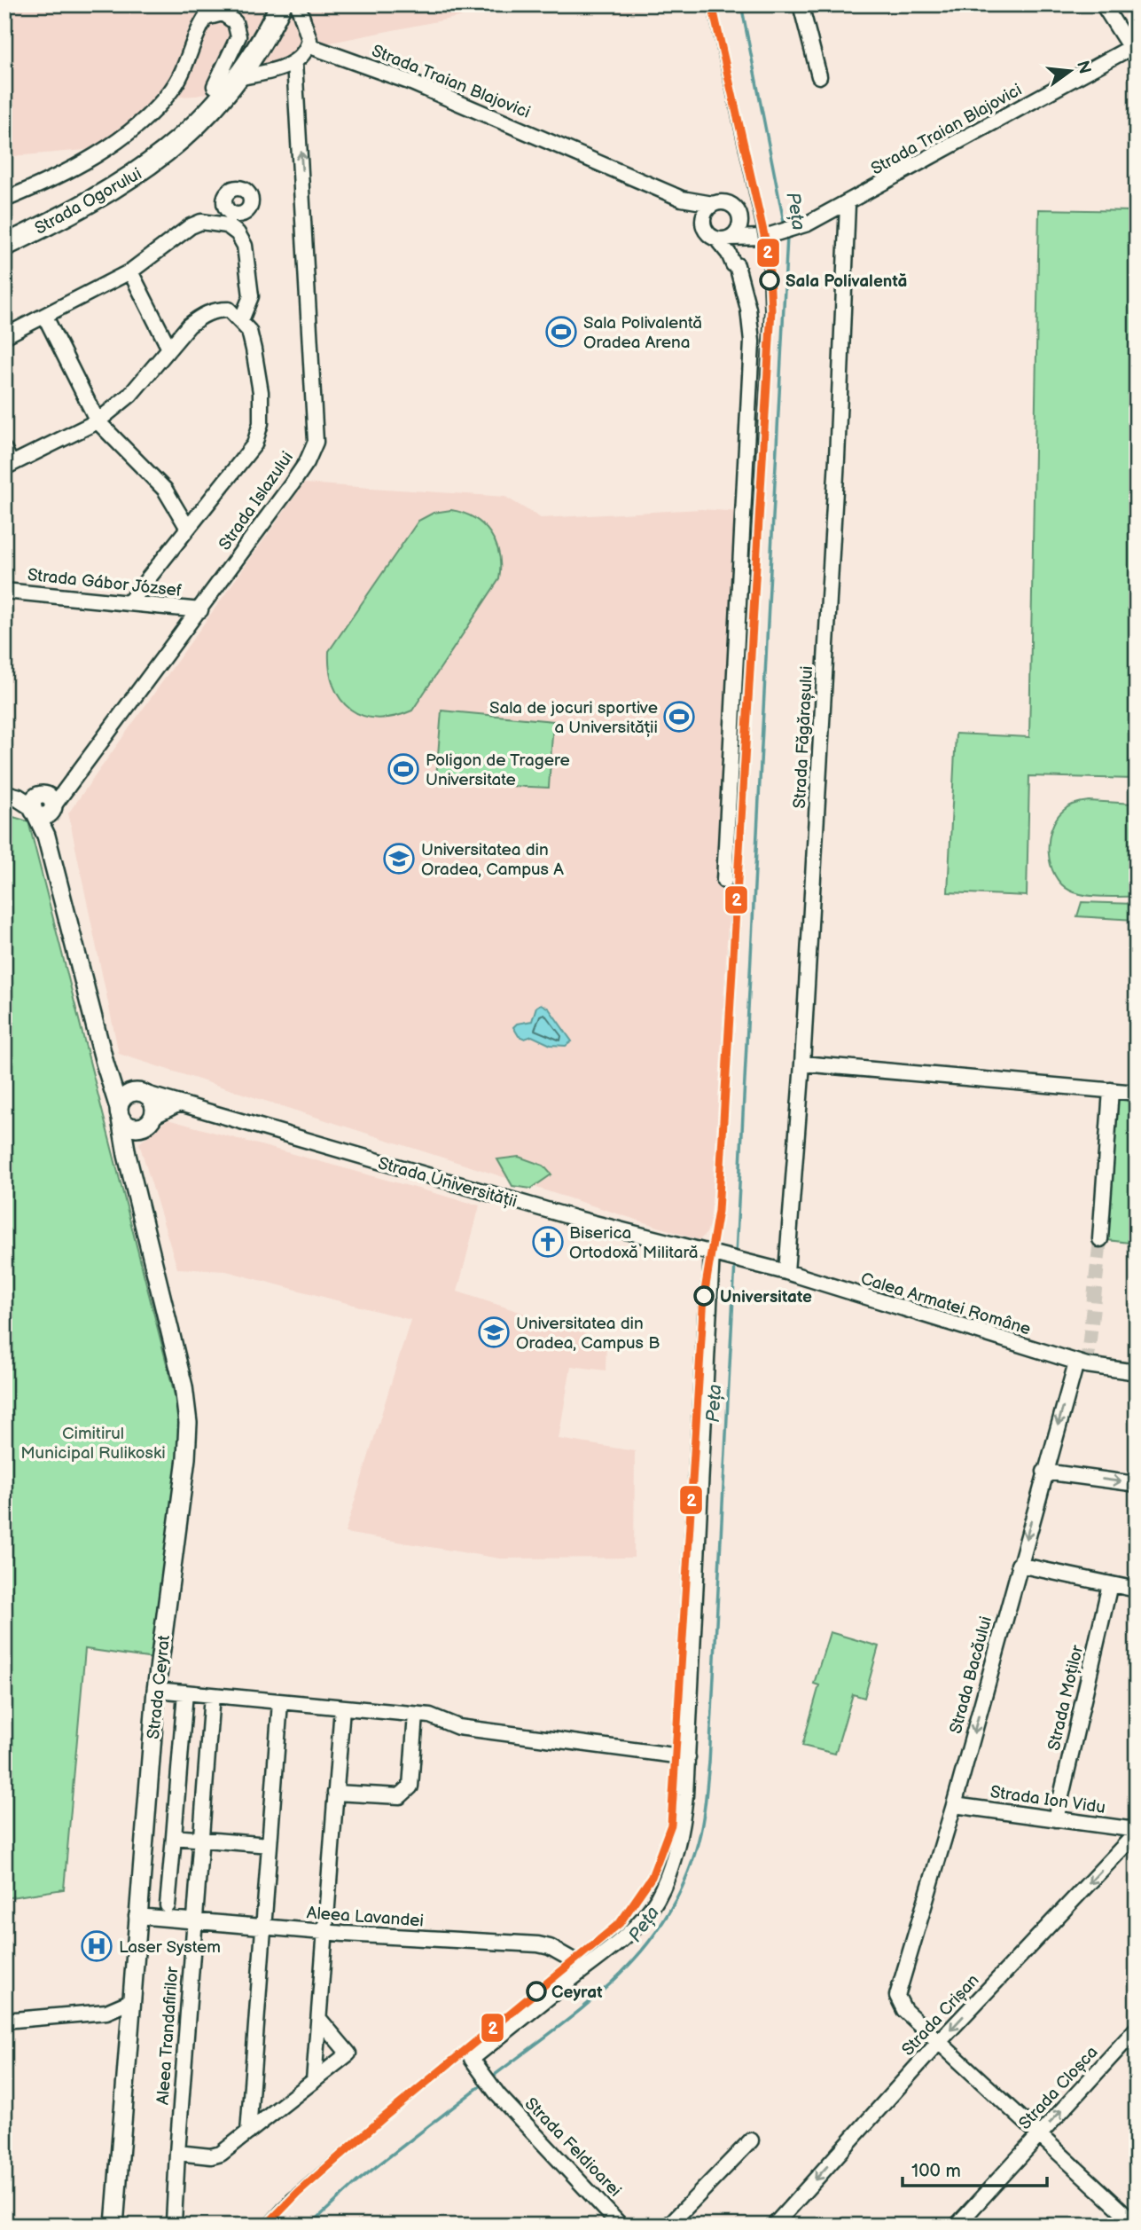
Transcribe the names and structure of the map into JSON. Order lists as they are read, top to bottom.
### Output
{
  "streets": {
    "highway": ["Strada Ogorului"],
    "main road": ["Strada Universității", "Strada Ceyrat"],
    "street": [
      "Strada Traian Blajovici",
      "Strada Islazului",
      "Strada Gábor József",
      "Strada Făgărașului",
      "Calea Armatei Române",
      "Strada Bacăului",
      "Strada Moților",
      "Strada Ion Vidu",
      "Aleea Lavandei",
      "Strada Crișan",
      "Aleea Trandafirilor",
      "Strada Cloșca",
      "Strada Feldioarei"
    ]
  },
  "crossings": [
    ["Strada Traian Blajovici", "Strada Făgărașului"],
    ["Strada Islazului", "Strada Gábor József"],
    ["Strada Făgărașului", "Calea Armatei Române"],
    ["Strada Universității", "Calea Armatei Române"],
    ["Strada Universității", "Strada Ceyrat"],
    ["Calea Armatei Române", "Strada Bacăului"],
    ["Strada Bacăului", "Strada Ion Vidu"],
    ["Strada Bacăului", "Strada Crișan"],
    ["Strada Ceyrat", "Aleea Lavandei"],
    ["Strada Moților", "Strada Ion Vidu"],
    ["Strada Ion Vidu", "Strada Crișan"],
    ["Aleea Lavandei", "Aleea Trandafirilor"],
    ["Aleea Lavandei", "Strada Feldioarei"]
  ],
  "one_way": ["Strada Bacăului", "Strada Crișan", "Strada Cloșca"],
  "water": ["Peța"],
  "parks": ["Cimitirul Municipal Rulikoski"],
  "places": {
    "other": ["Sala Polivalentă", "Universitate", "Ceyrat"],
    "sports": ["Sala Polivalentă Oradea Arena", "Sala de jocuri sportive a Universității", "Poligon de Tragere Universitate"],
    "school or university": ["Universitatea din Oradea, Campus A", "Universitatea din Oradea, Campus B"],
    "church": ["Biserica Ortodoxă Militară"],
    "hospital": ["Laser System"]
  },
  "lines": ["transit line 2"],
  "scale_bar": "100 m",
  "north": "right"
}
